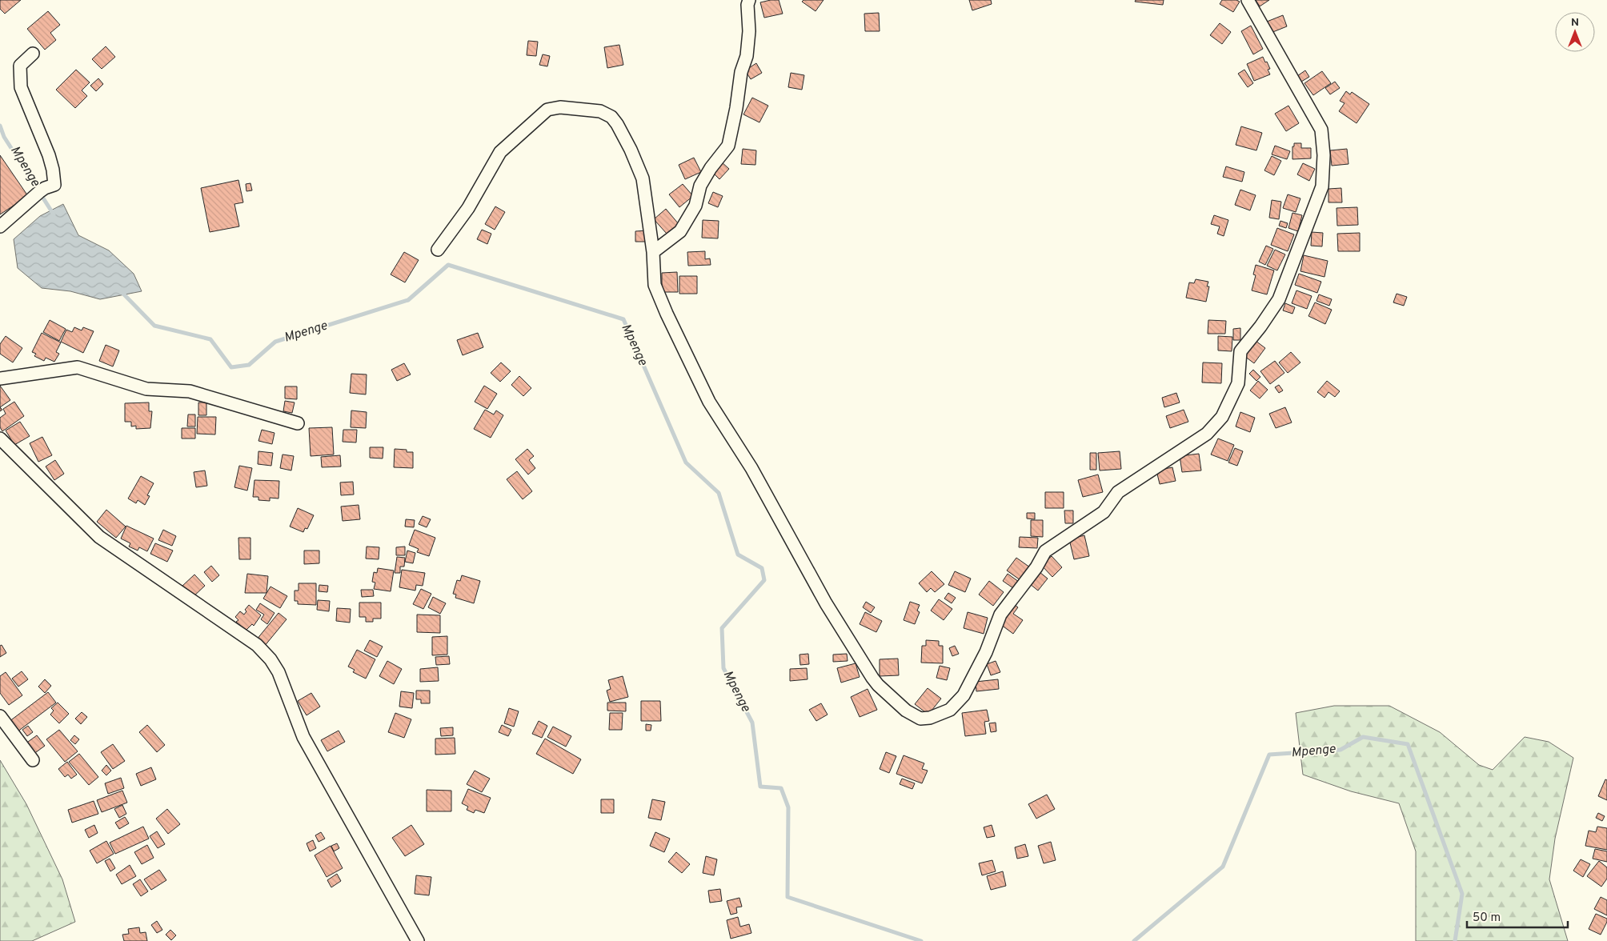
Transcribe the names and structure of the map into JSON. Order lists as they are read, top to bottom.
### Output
{
  "water": ["Mpenge"],
  "scale_bar": "50 m",
  "north": "top"
}
